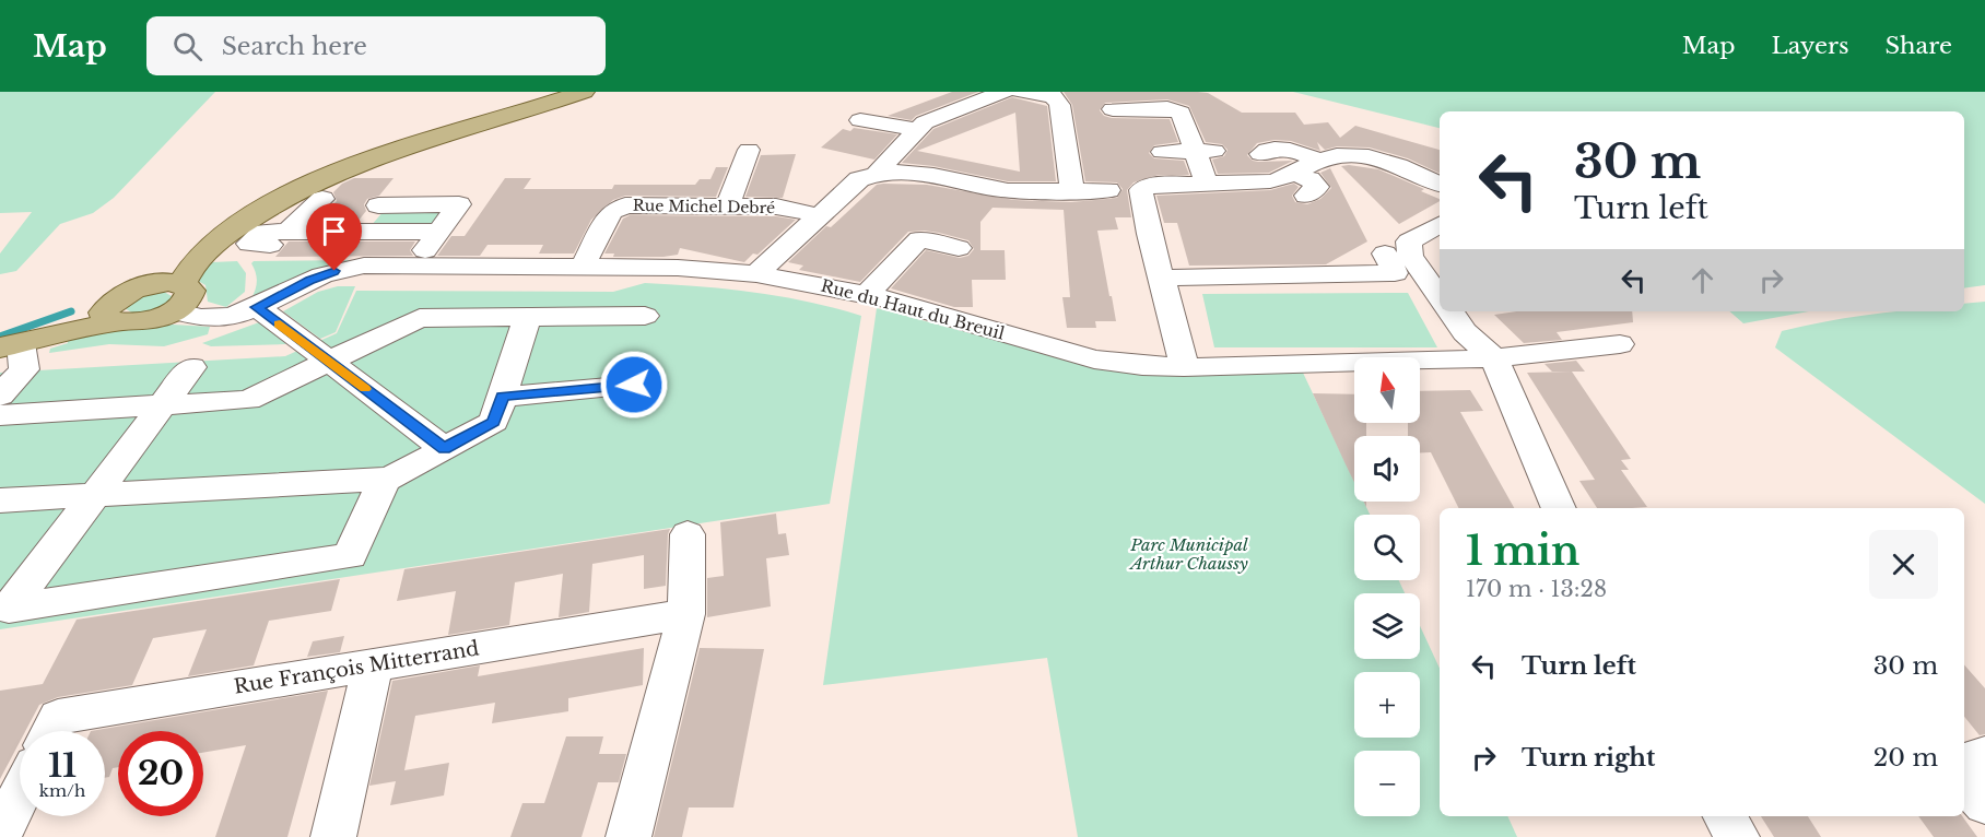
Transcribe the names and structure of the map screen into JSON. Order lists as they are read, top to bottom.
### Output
{
  "streets": {
    "street": ["Rue Michel Debré", "Rue du Haut du Breuil", "Rue François Mitterrand"]
  },
  "crossings": [
    ["Rue Michel Debré", "Rue du Haut du Breuil"]
  ],
  "parks": ["Parc Municipal Arthur Chaussy"],
  "north": "top",
  "page": {
    "header": "Map",
    "search": "Search here",
    "nav": ["Map", "Layers", "Share"],
    "turn": ["30 m", "Turn left"],
    "map_buttons": ["+", "−"],
    "heading": ["1 min", "170 m · 13:28"],
    "list": [
      {
        "name": "Turn left",
        "value": "30 m"
      },
      {
        "name": "Turn right",
        "value": "20 m"
      }
    ],
    "speed": "11 km/h",
    "limit": "20"
  }
}
